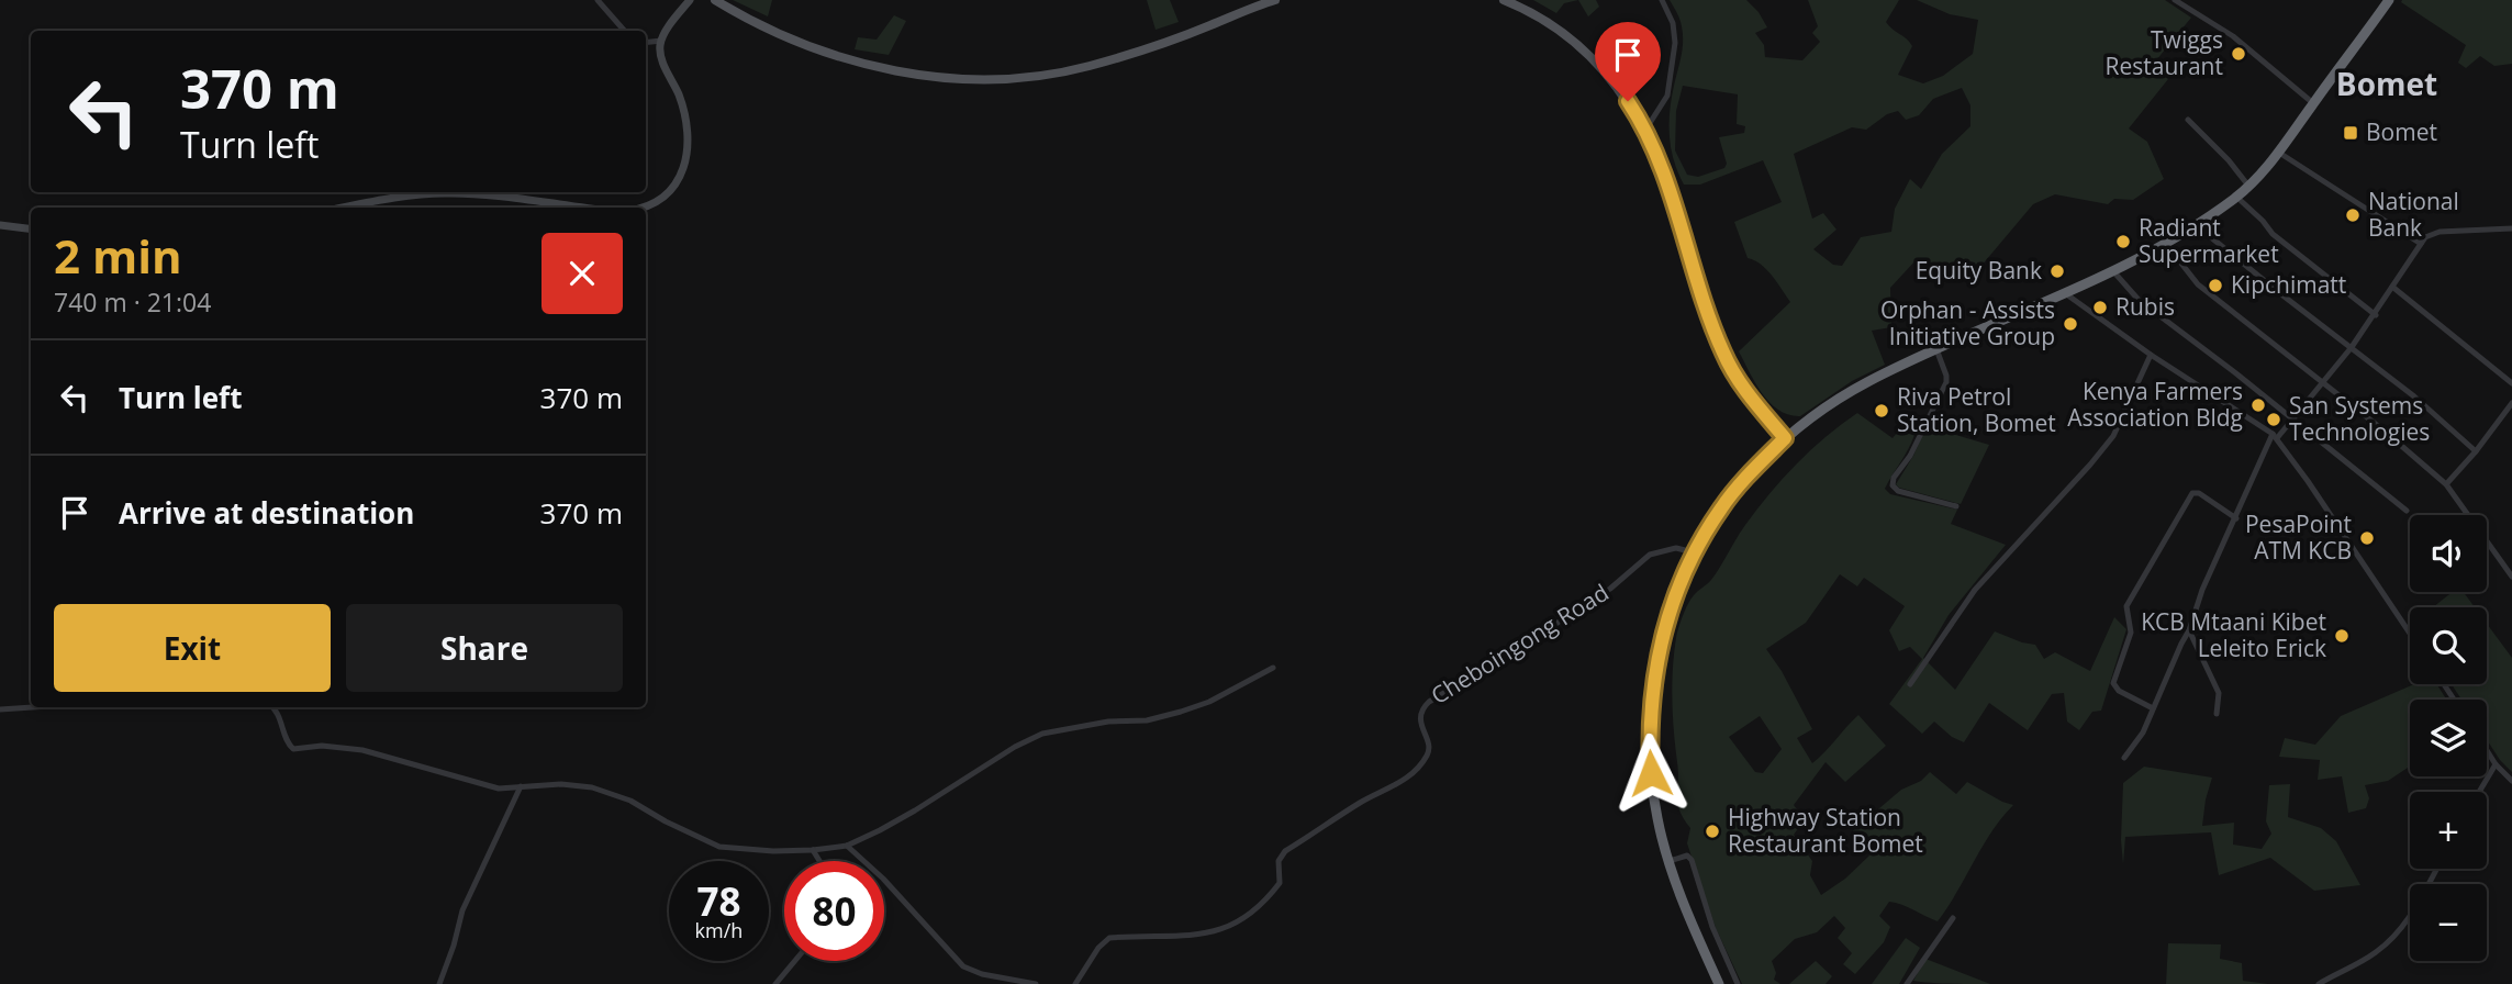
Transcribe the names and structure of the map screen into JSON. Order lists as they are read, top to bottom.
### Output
{
  "streets": {
    "street": ["Cheboingong Road"]
  },
  "districts": ["Bomet"],
  "places": {
    "other": [
      "Twiggs Restaurant",
      "National Bank",
      "Radiant Supermarket",
      "Equity Bank",
      "Kipchimatt",
      "Rubis",
      "Orphan - Assists Initiative Group",
      "Kenya Farmers Association Bldg",
      "Riva Petrol Station, Bomet",
      "San Systems Technologies",
      "PesaPoint ATM KCB",
      "KCB Mtaani Kibet Leleito Erick",
      "Highway Station Restaurant Bomet"
    ],
    "transit": ["Bomet"]
  },
  "page": {
    "turn": ["370 m", "Turn left"],
    "heading": ["2 min", "740 m · 21:04"],
    "list": [
      {
        "name": "Turn left",
        "value": "370 m"
      },
      {
        "name": "Arrive at destination",
        "value": "370 m"
      }
    ],
    "map_buttons": ["+", "−"],
    "buttons": ["Exit", "Share"],
    "speed": "78 km/h",
    "limit": "80"
  }
}
